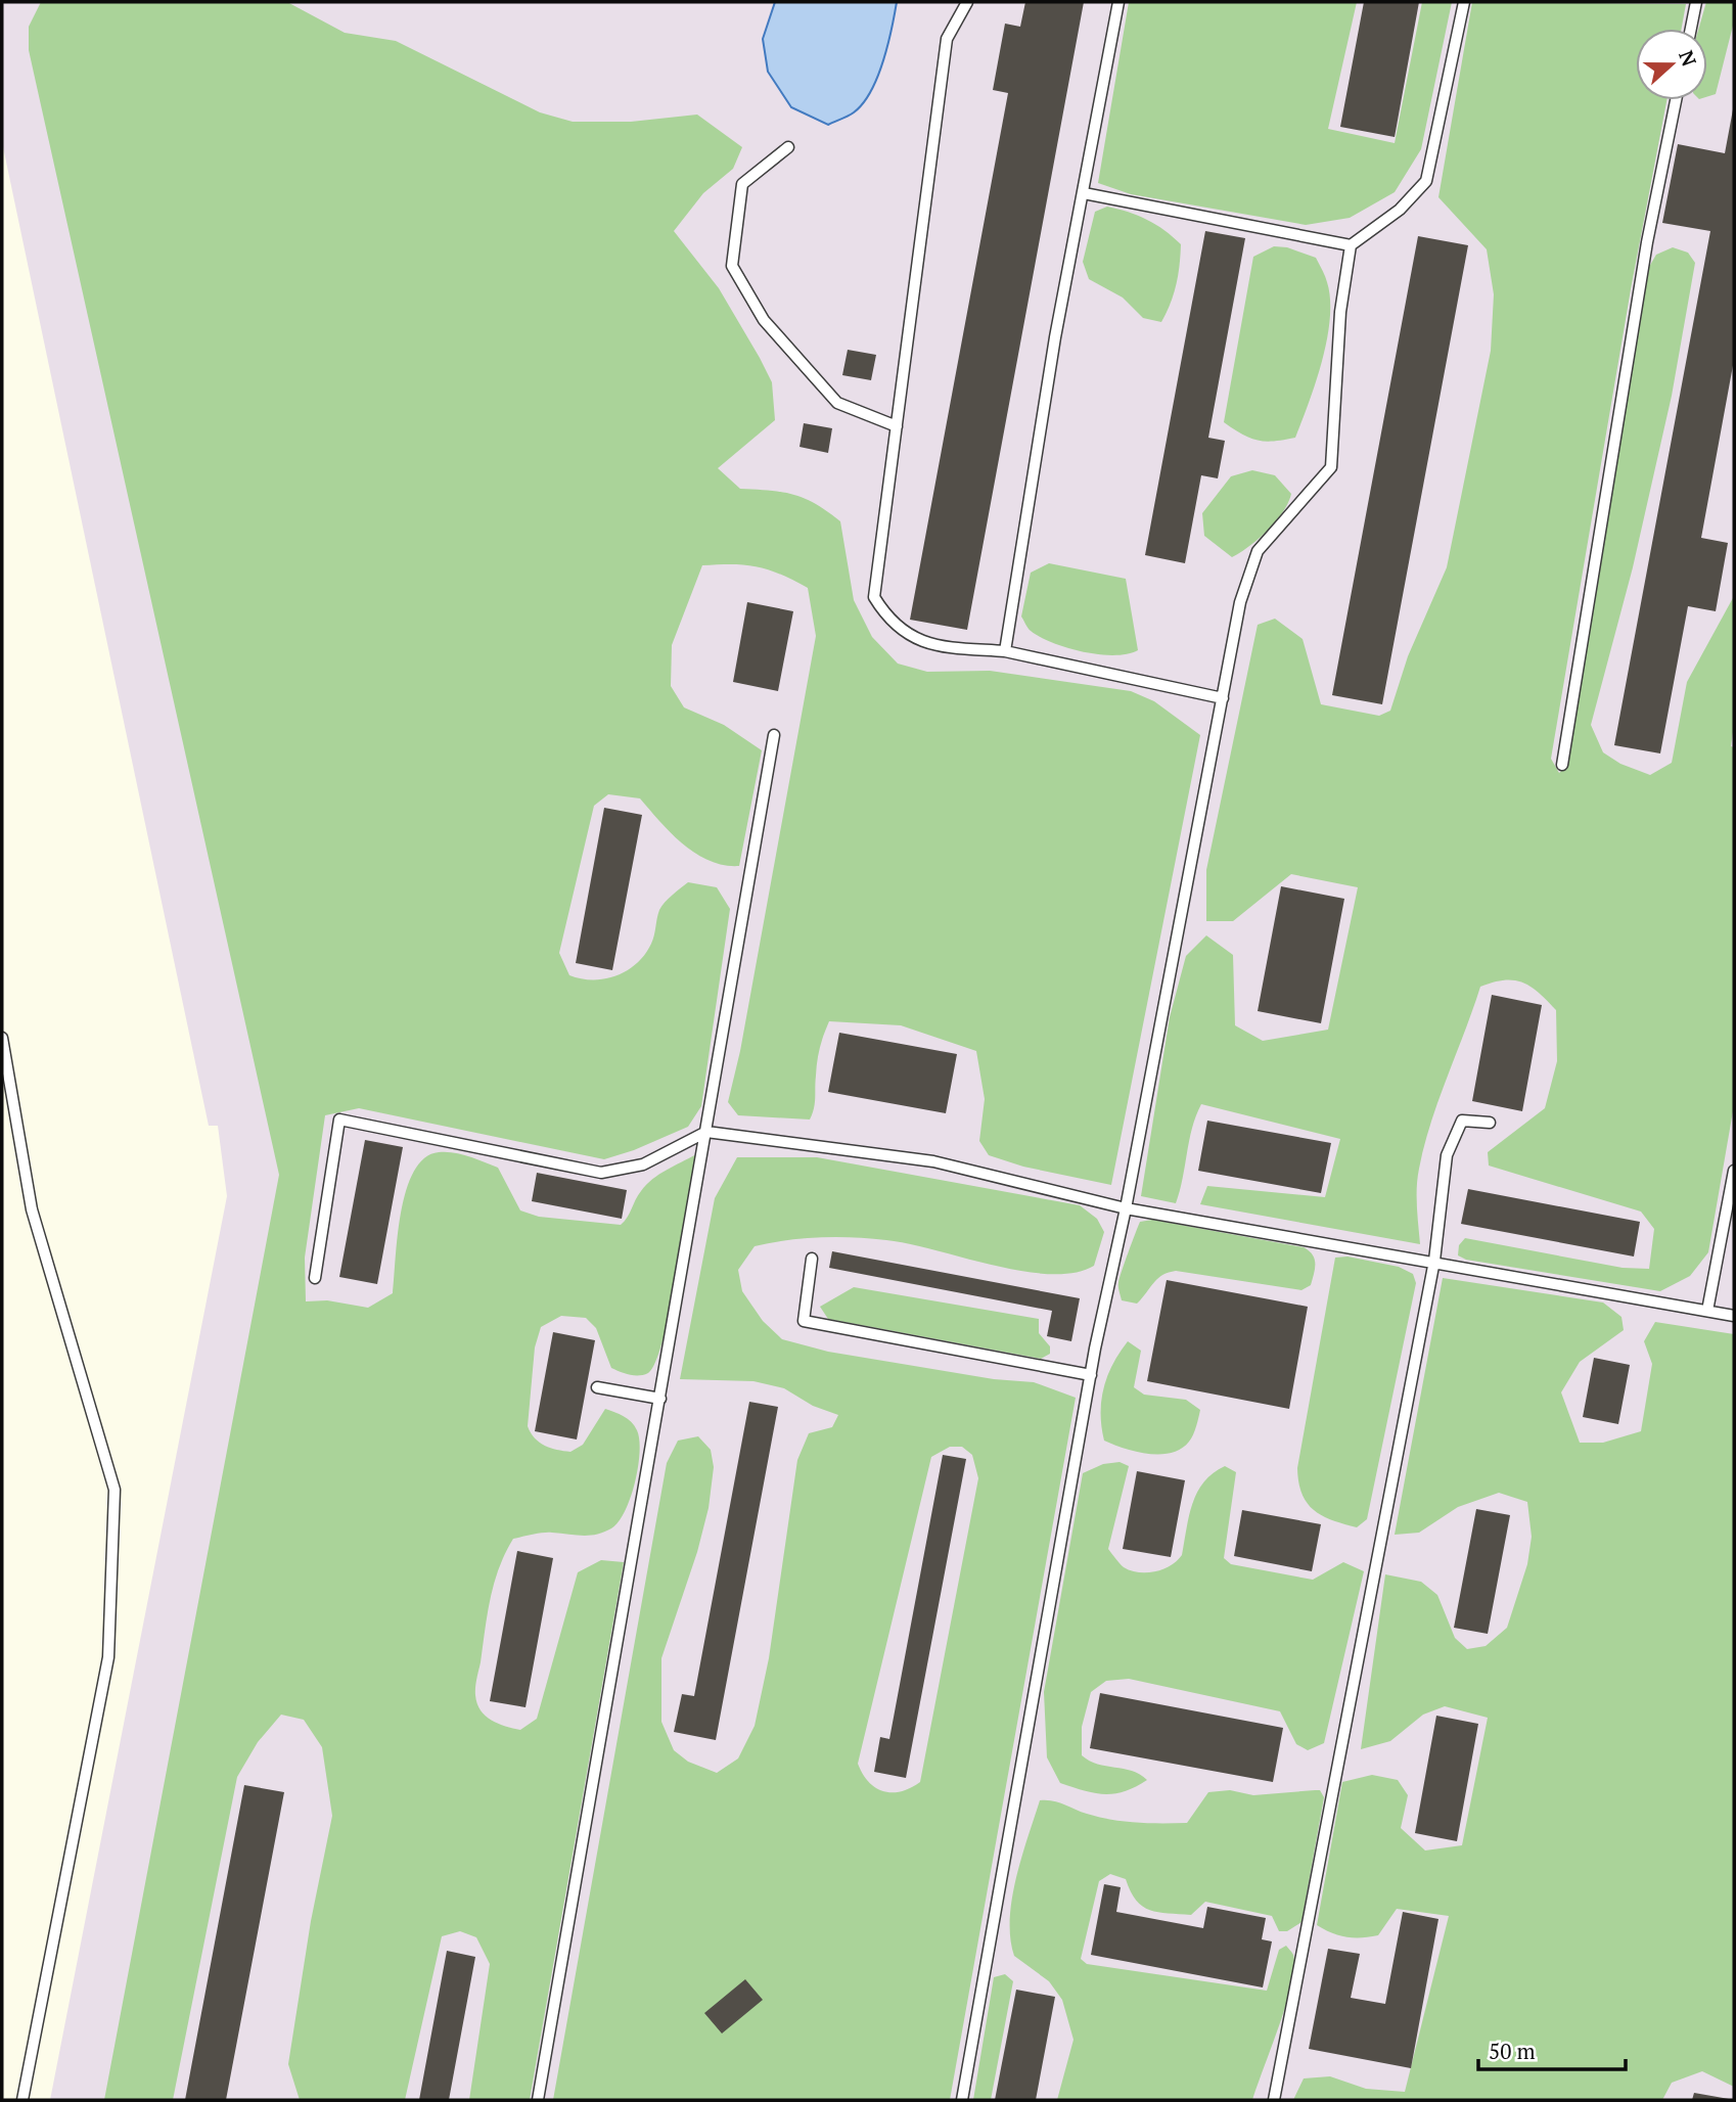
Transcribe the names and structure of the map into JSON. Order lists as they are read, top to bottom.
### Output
{
  "scale_bar": "50 m",
  "north": "right"
}
